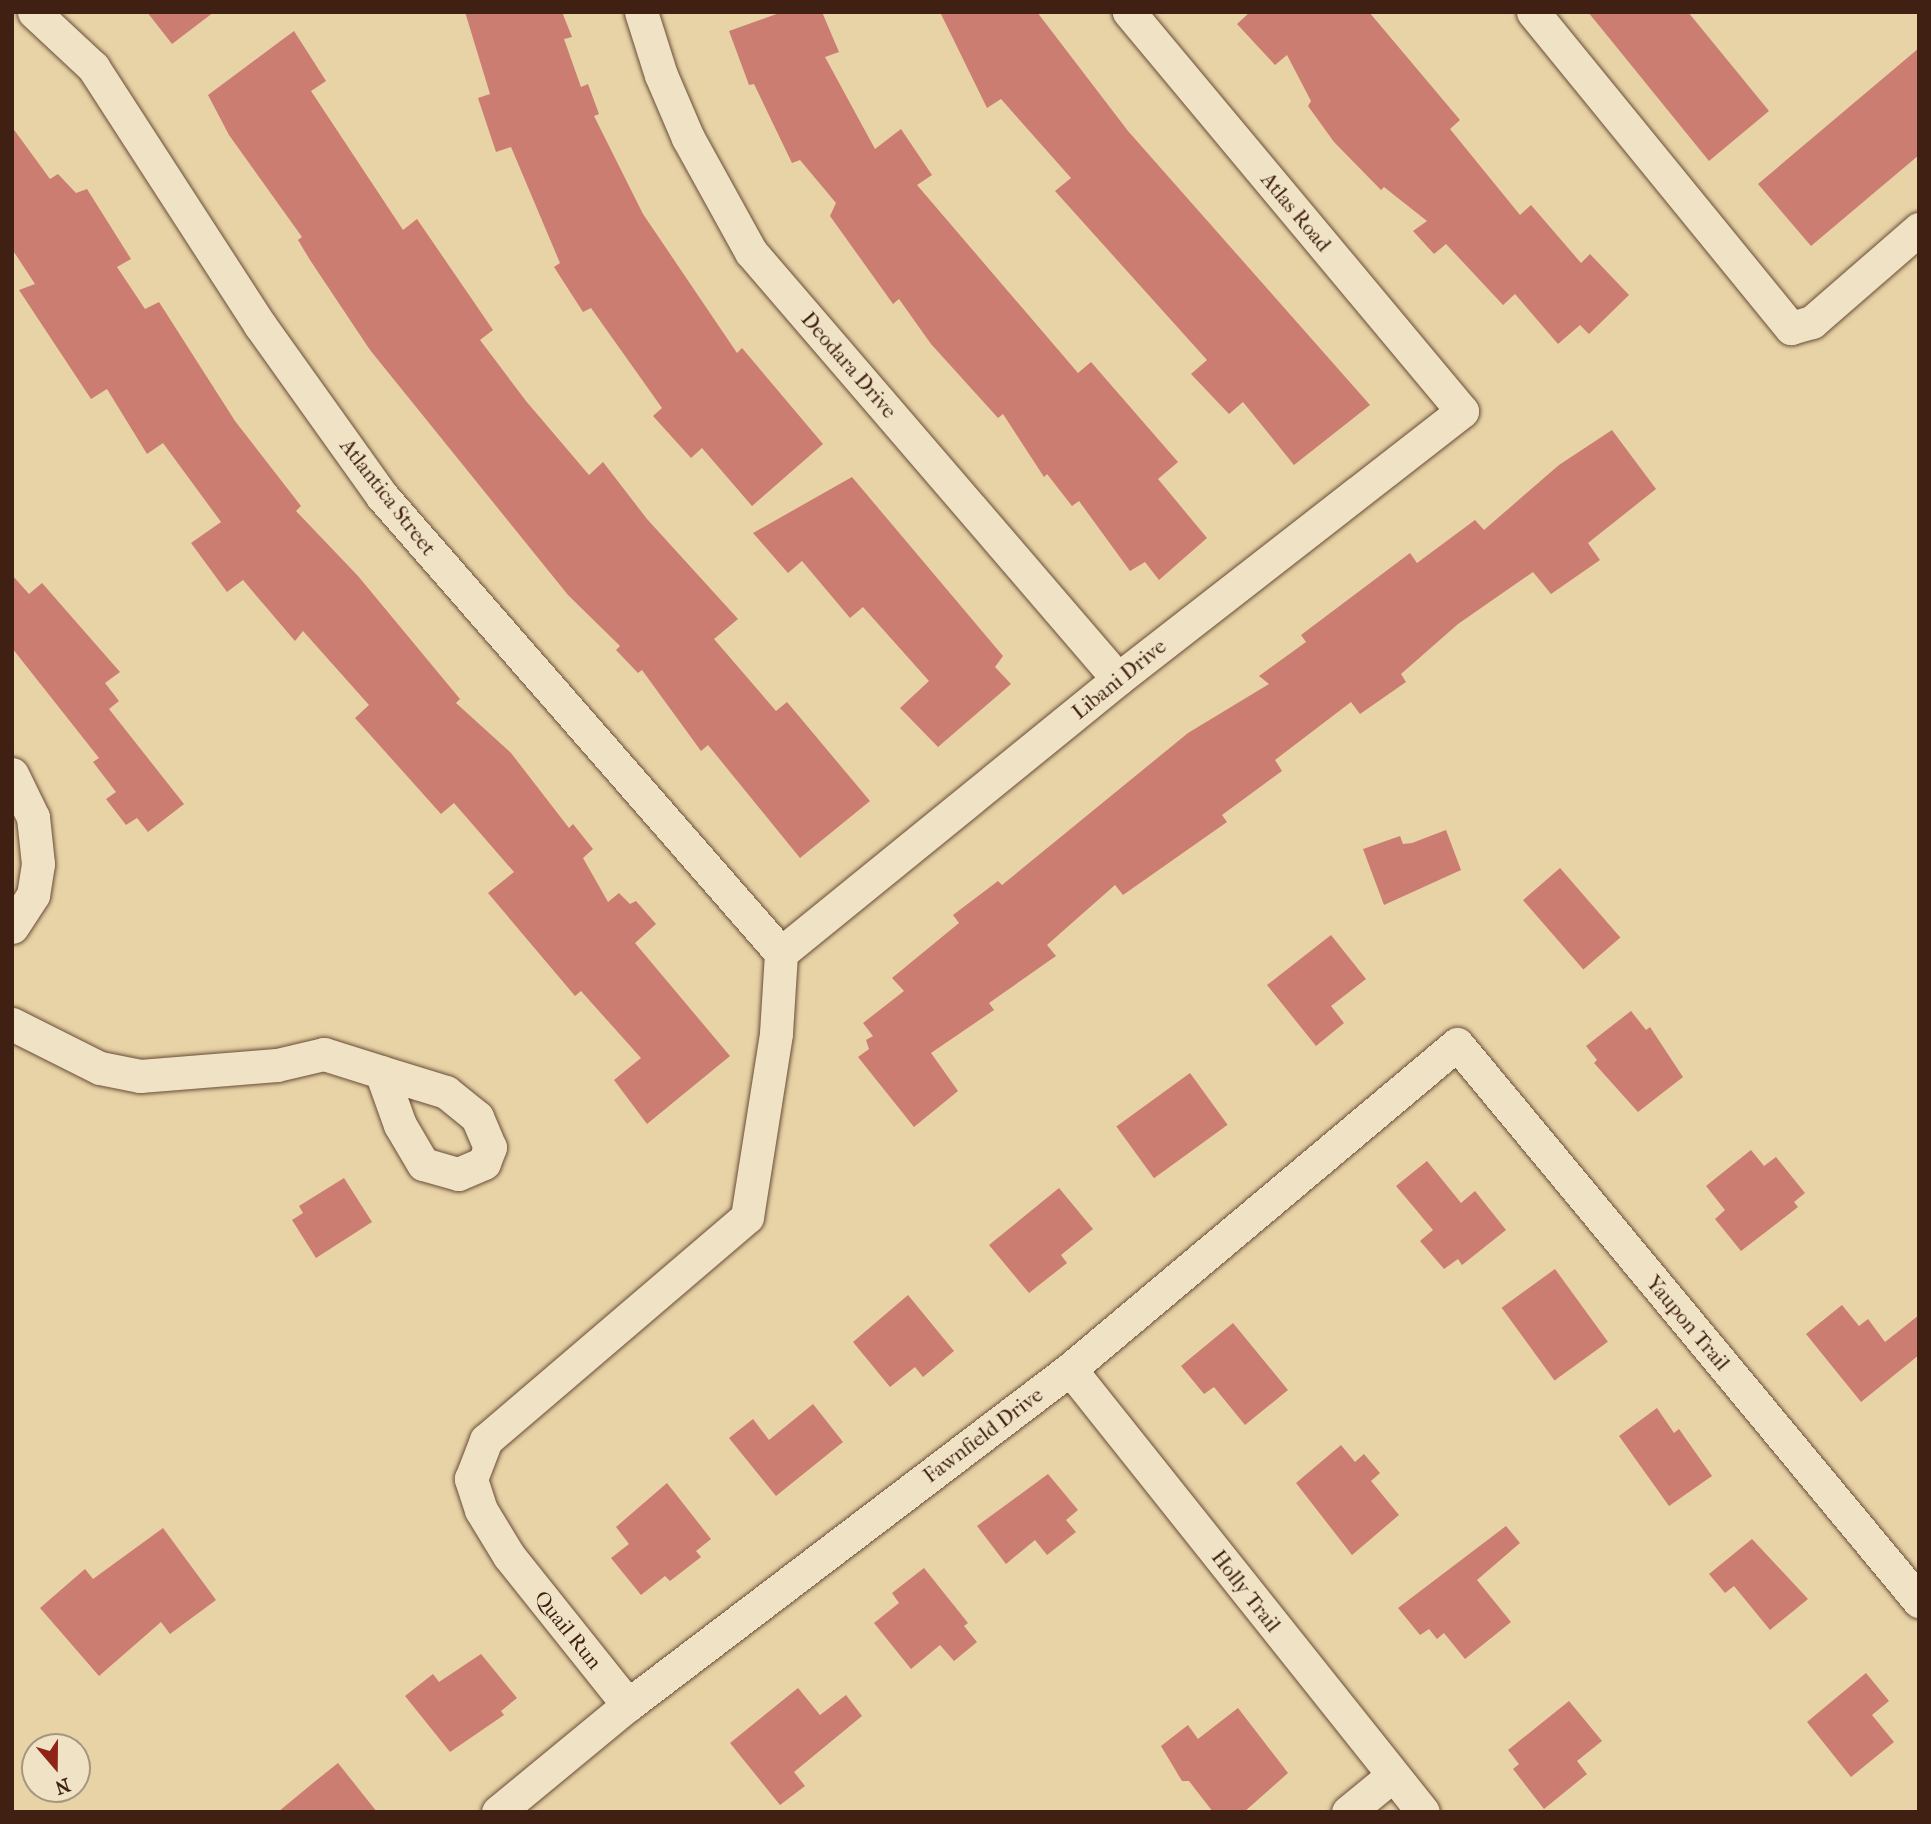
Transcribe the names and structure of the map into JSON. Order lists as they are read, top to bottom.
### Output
{
  "streets": {
    "street": [
      "Atlas Road",
      "Deodara Drive",
      "Atlantica Street",
      "Libani Drive",
      "Yaupon Trail",
      "Fawnfield Drive",
      "Holly Trail",
      "Quail Run"
    ]
  },
  "crossings": [
    ["Atlas Road", "Libani Drive"],
    ["Deodara Drive", "Libani Drive"],
    ["Atlantica Street", "Libani Drive"],
    ["Atlantica Street", "Quail Run"],
    ["Libani Drive", "Quail Run"],
    ["Yaupon Trail", "Fawnfield Drive"],
    ["Fawnfield Drive", "Holly Trail"],
    ["Fawnfield Drive", "Quail Run"]
  ],
  "north": "bottom"
}
